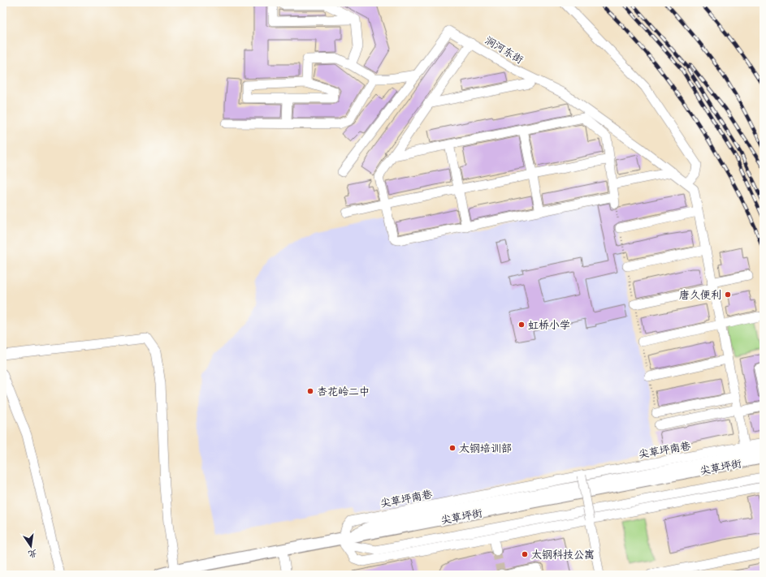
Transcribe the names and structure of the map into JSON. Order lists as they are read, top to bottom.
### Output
{
  "streets": {
    "main road": ["尖草坪街"],
    "street": ["涧河东街", "尖草坪南巷"]
  },
  "crossings": [
    ["尖草坪南巷", "尖草坪街"]
  ],
  "places": [
    "唐久便利",
    "虹桥小学",
    "杏花岭二中",
    "太钢培训部",
    "太钢科技公寓"
  ],
  "north": "bottom"
}
